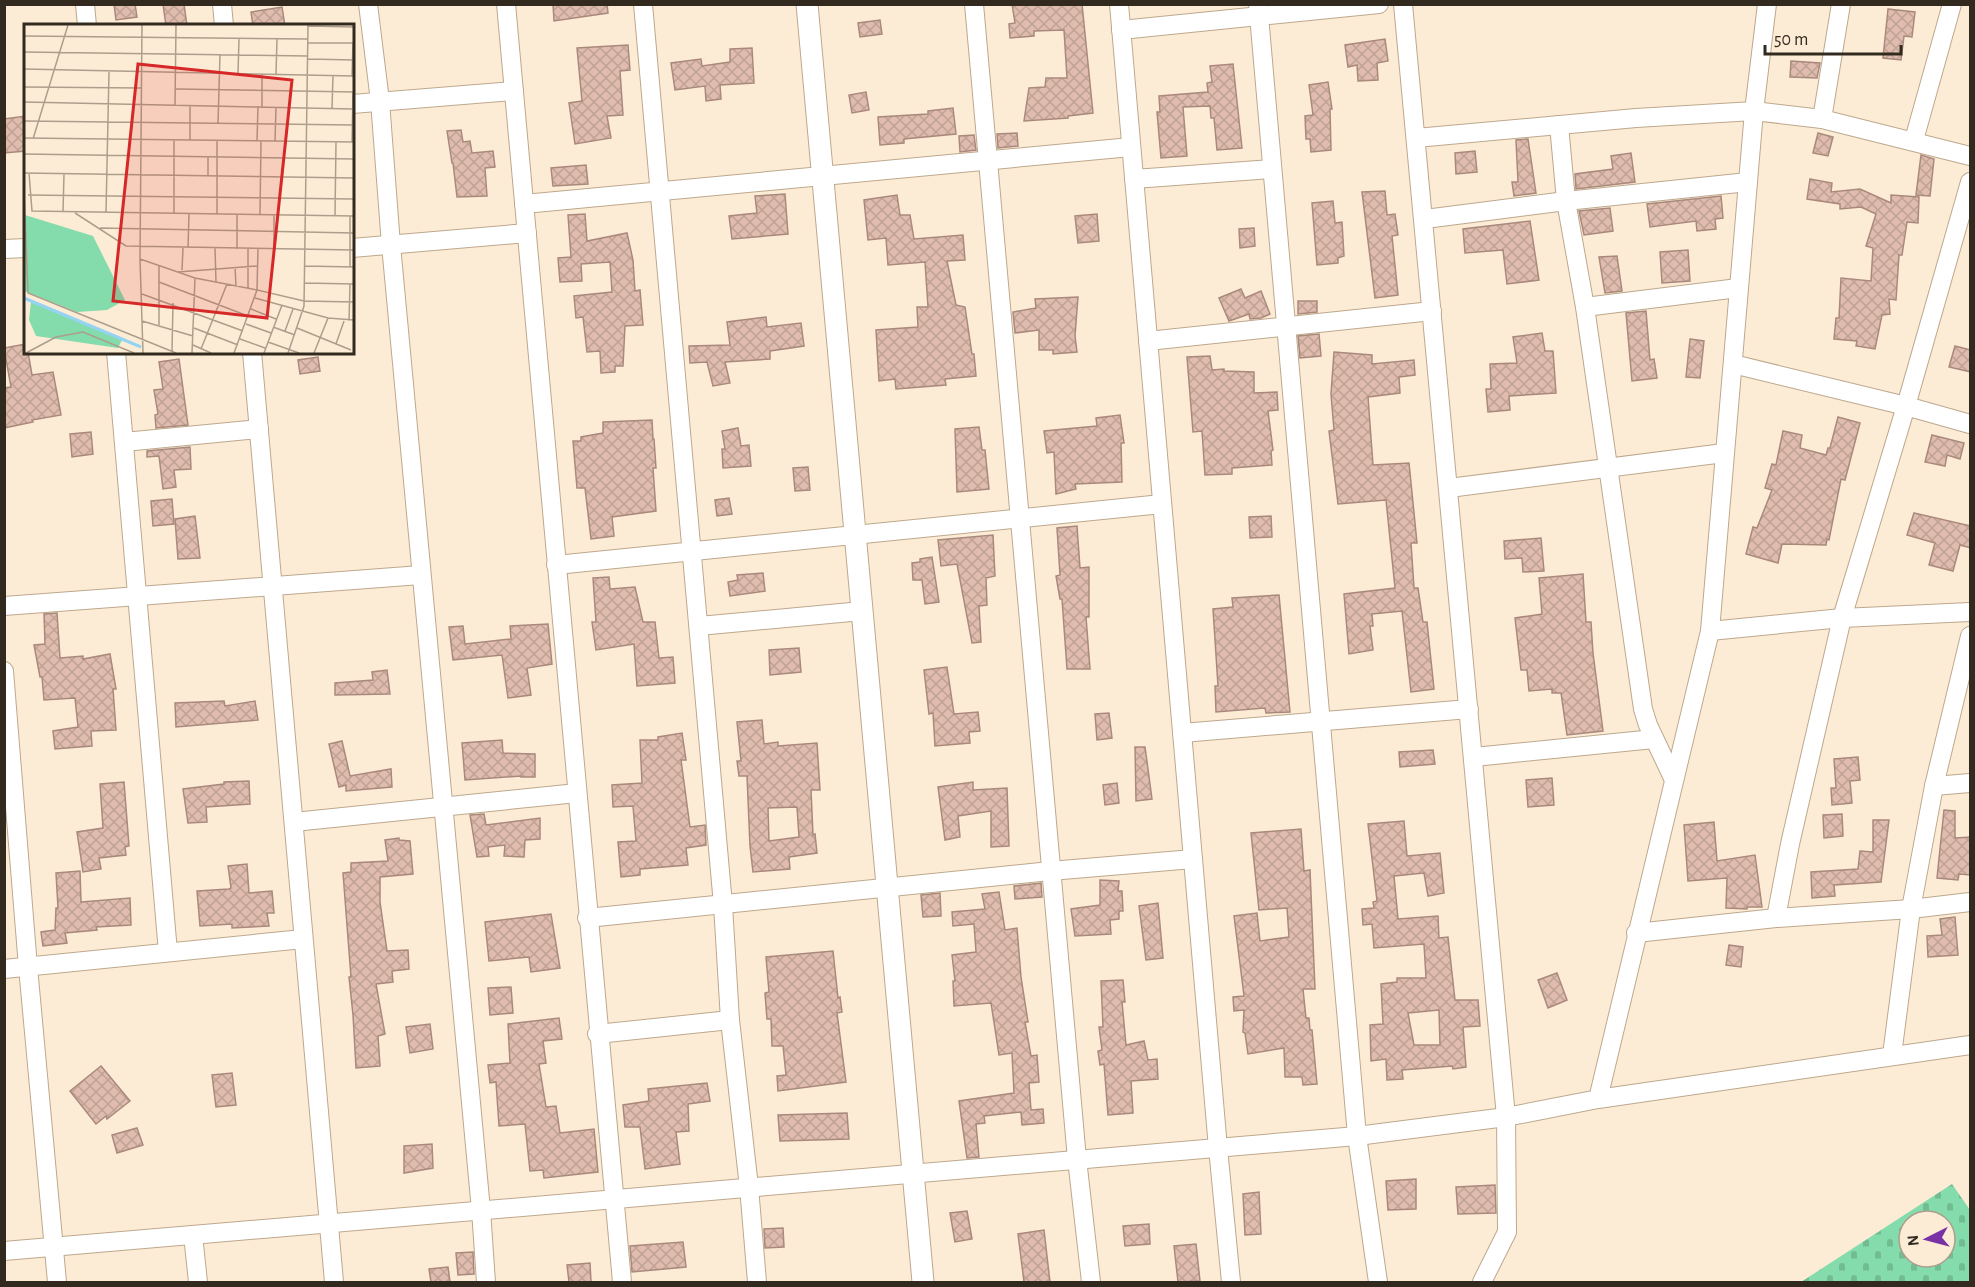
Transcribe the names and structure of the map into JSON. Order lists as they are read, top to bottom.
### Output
{
  "scale_bar": "50 m",
  "north": "left"
}
